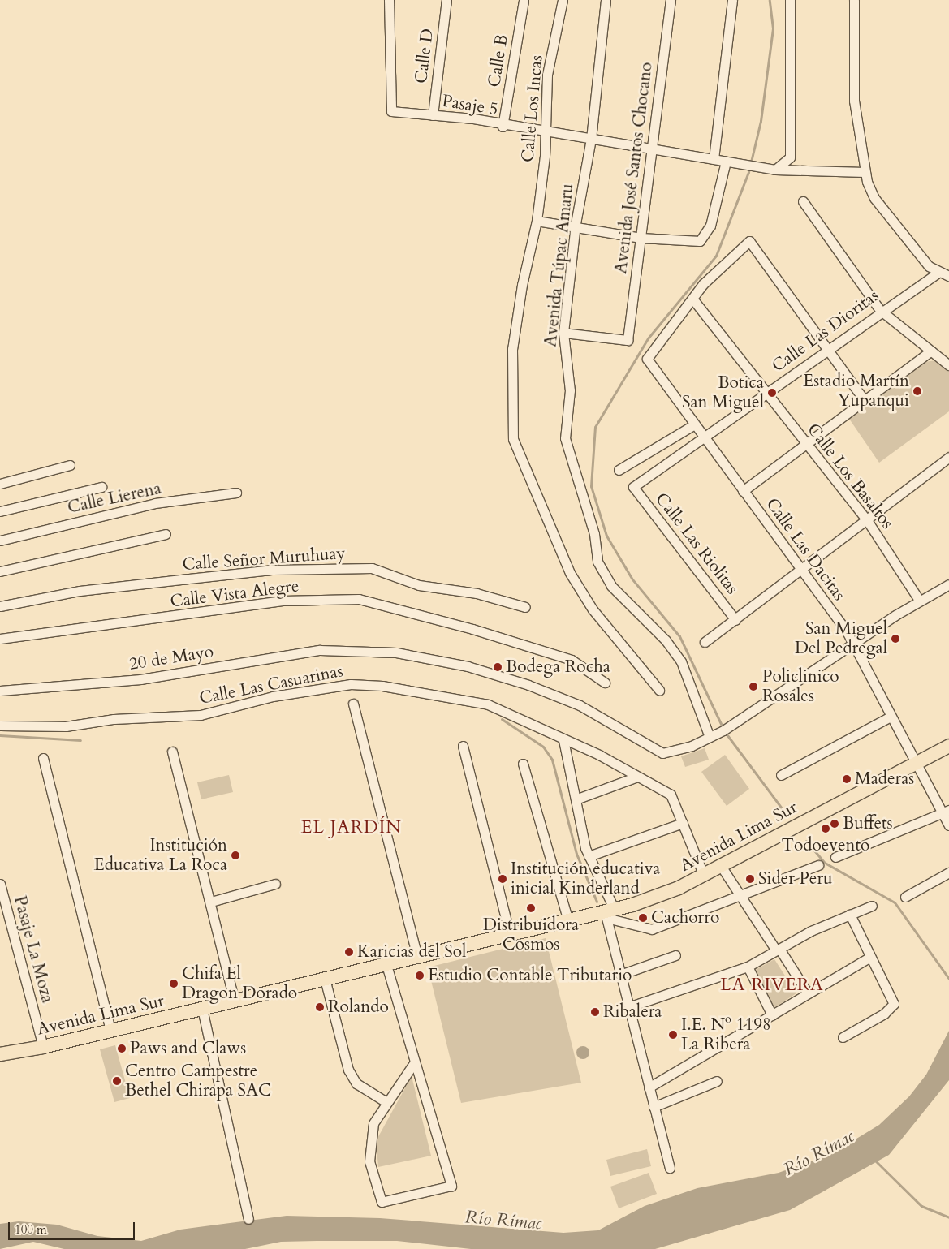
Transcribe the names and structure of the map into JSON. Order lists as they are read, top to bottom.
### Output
{
  "streets": {
    "highway": ["Avenida Lima Sur"],
    "street": [
      "Calle D",
      "Calle B",
      "Pasaje 5",
      "Calle Los Incas",
      "Avenida José Santos Chocano",
      "Avenida Túpac Amaru",
      "Calle Las Dioritas",
      "Calle Los Basaltos",
      "Calle Lierena",
      "Calle Las Riolitas",
      "Calle Las Dacitas",
      "Calle Señor Muruhuay",
      "Calle Vista Alegre",
      "20 de Mayo",
      "Calle Las Casuarinas",
      "Pasaje La Moza"
    ]
  },
  "crossings": [
    ["Calle D", "Pasaje 5"],
    ["Calle B", "Pasaje 5"],
    ["Pasaje 5", "Calle Los Incas"],
    ["Pasaje 5", "Avenida José Santos Chocano"],
    ["Pasaje 5", "Avenida Túpac Amaru"],
    ["Avenida José Santos Chocano", "Avenida Túpac Amaru"],
    ["Avenida Túpac Amaru", "20 de Mayo"],
    ["Calle Las Dioritas", "Calle Los Basaltos"],
    ["Calle Las Dioritas", "Calle Las Riolitas"],
    ["Calle Las Dioritas", "Calle Las Dacitas"],
    ["Calle Los Basaltos", "Calle Las Dacitas"],
    ["Calle Los Basaltos", "20 de Mayo"],
    ["Calle Las Dacitas", "20 de Mayo"],
    ["Calle Las Dacitas", "Avenida Lima Sur"],
    ["Calle Las Casuarinas", "Avenida Lima Sur"],
    ["Avenida Lima Sur", "Pasaje La Moza"]
  ],
  "districts": ["EL JARDÍN", "LA RIVERA"],
  "water": ["Río Rímac"],
  "places": [
    "Estadio Martín Yupanqui",
    "Botica San Miguel",
    "San Miguel Del Pedregal",
    "Bodega Rocha",
    "Policlinico Rosales",
    "Maderas",
    "Buffets",
    "Todoevento",
    "Institución Educativa La Roca",
    "Institución educativa inicial Kinderland",
    "Sider Peru",
    "Distribuidora Cosmos",
    "Cachorro",
    "Karicias del Sol",
    "Estudio Contable Tributario",
    "Chifa El Dragon Dorado",
    "Rolando",
    "Ribalera",
    "I.E. Nº 1198 La Ribera",
    "Paws and Claws",
    "Centro Campestre Bethel Chirapa SAC"
  ],
  "scale_bar": "100 m"
}
